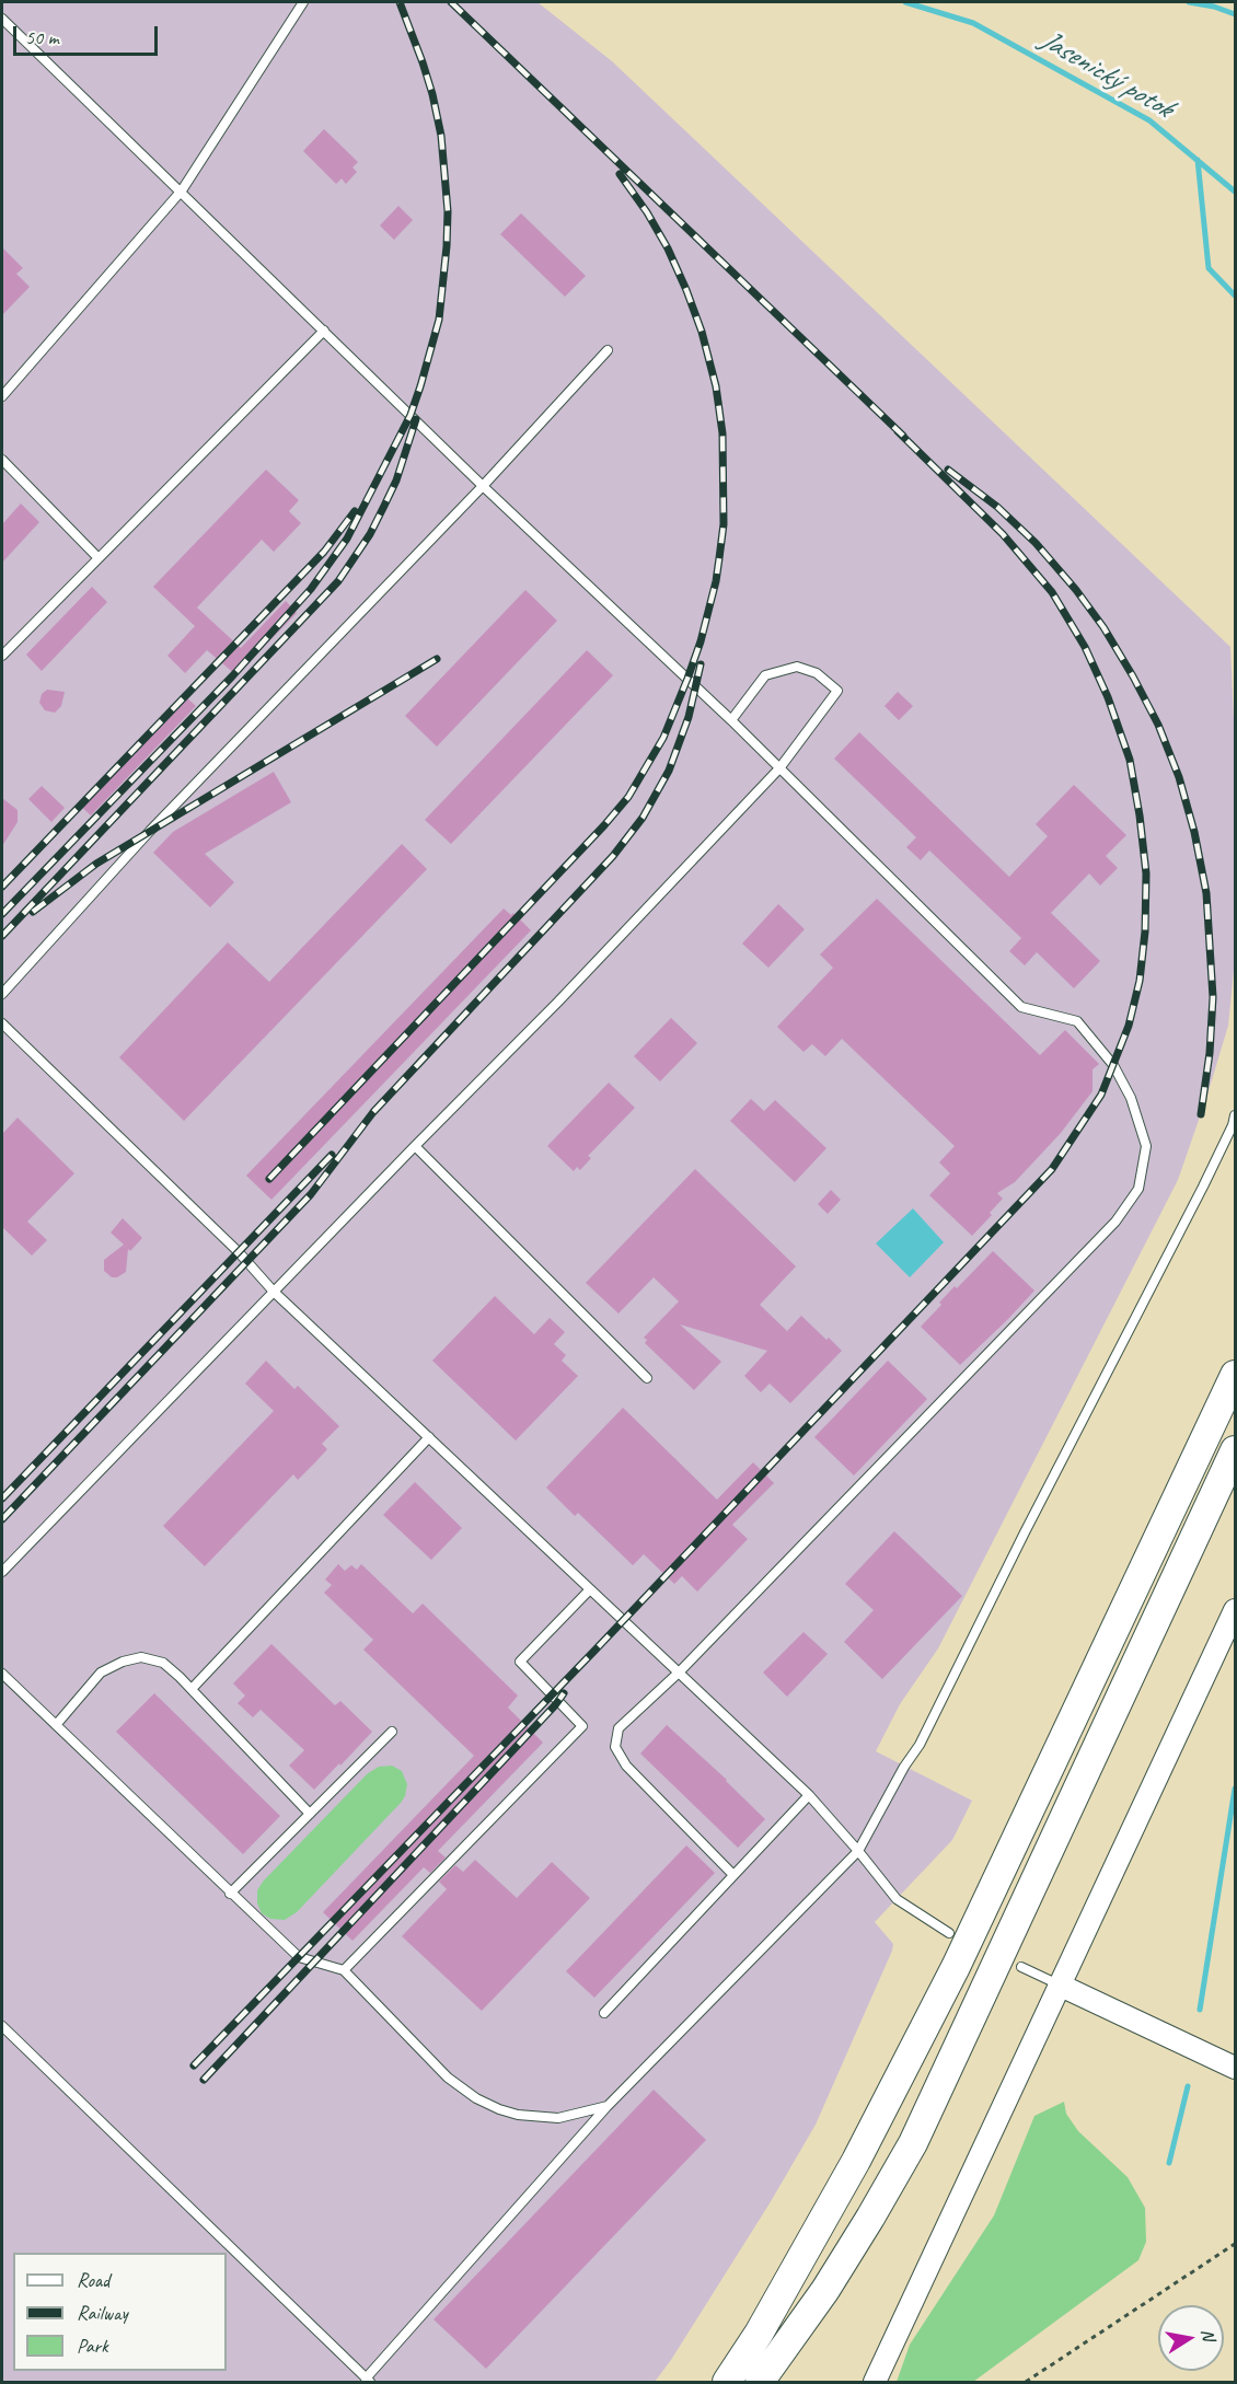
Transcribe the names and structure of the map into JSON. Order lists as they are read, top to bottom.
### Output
{
  "water": ["Jasenický potok"],
  "legend": ["Road", "Railway", "Park"],
  "scale_bar": "50 m",
  "north": "right"
}
